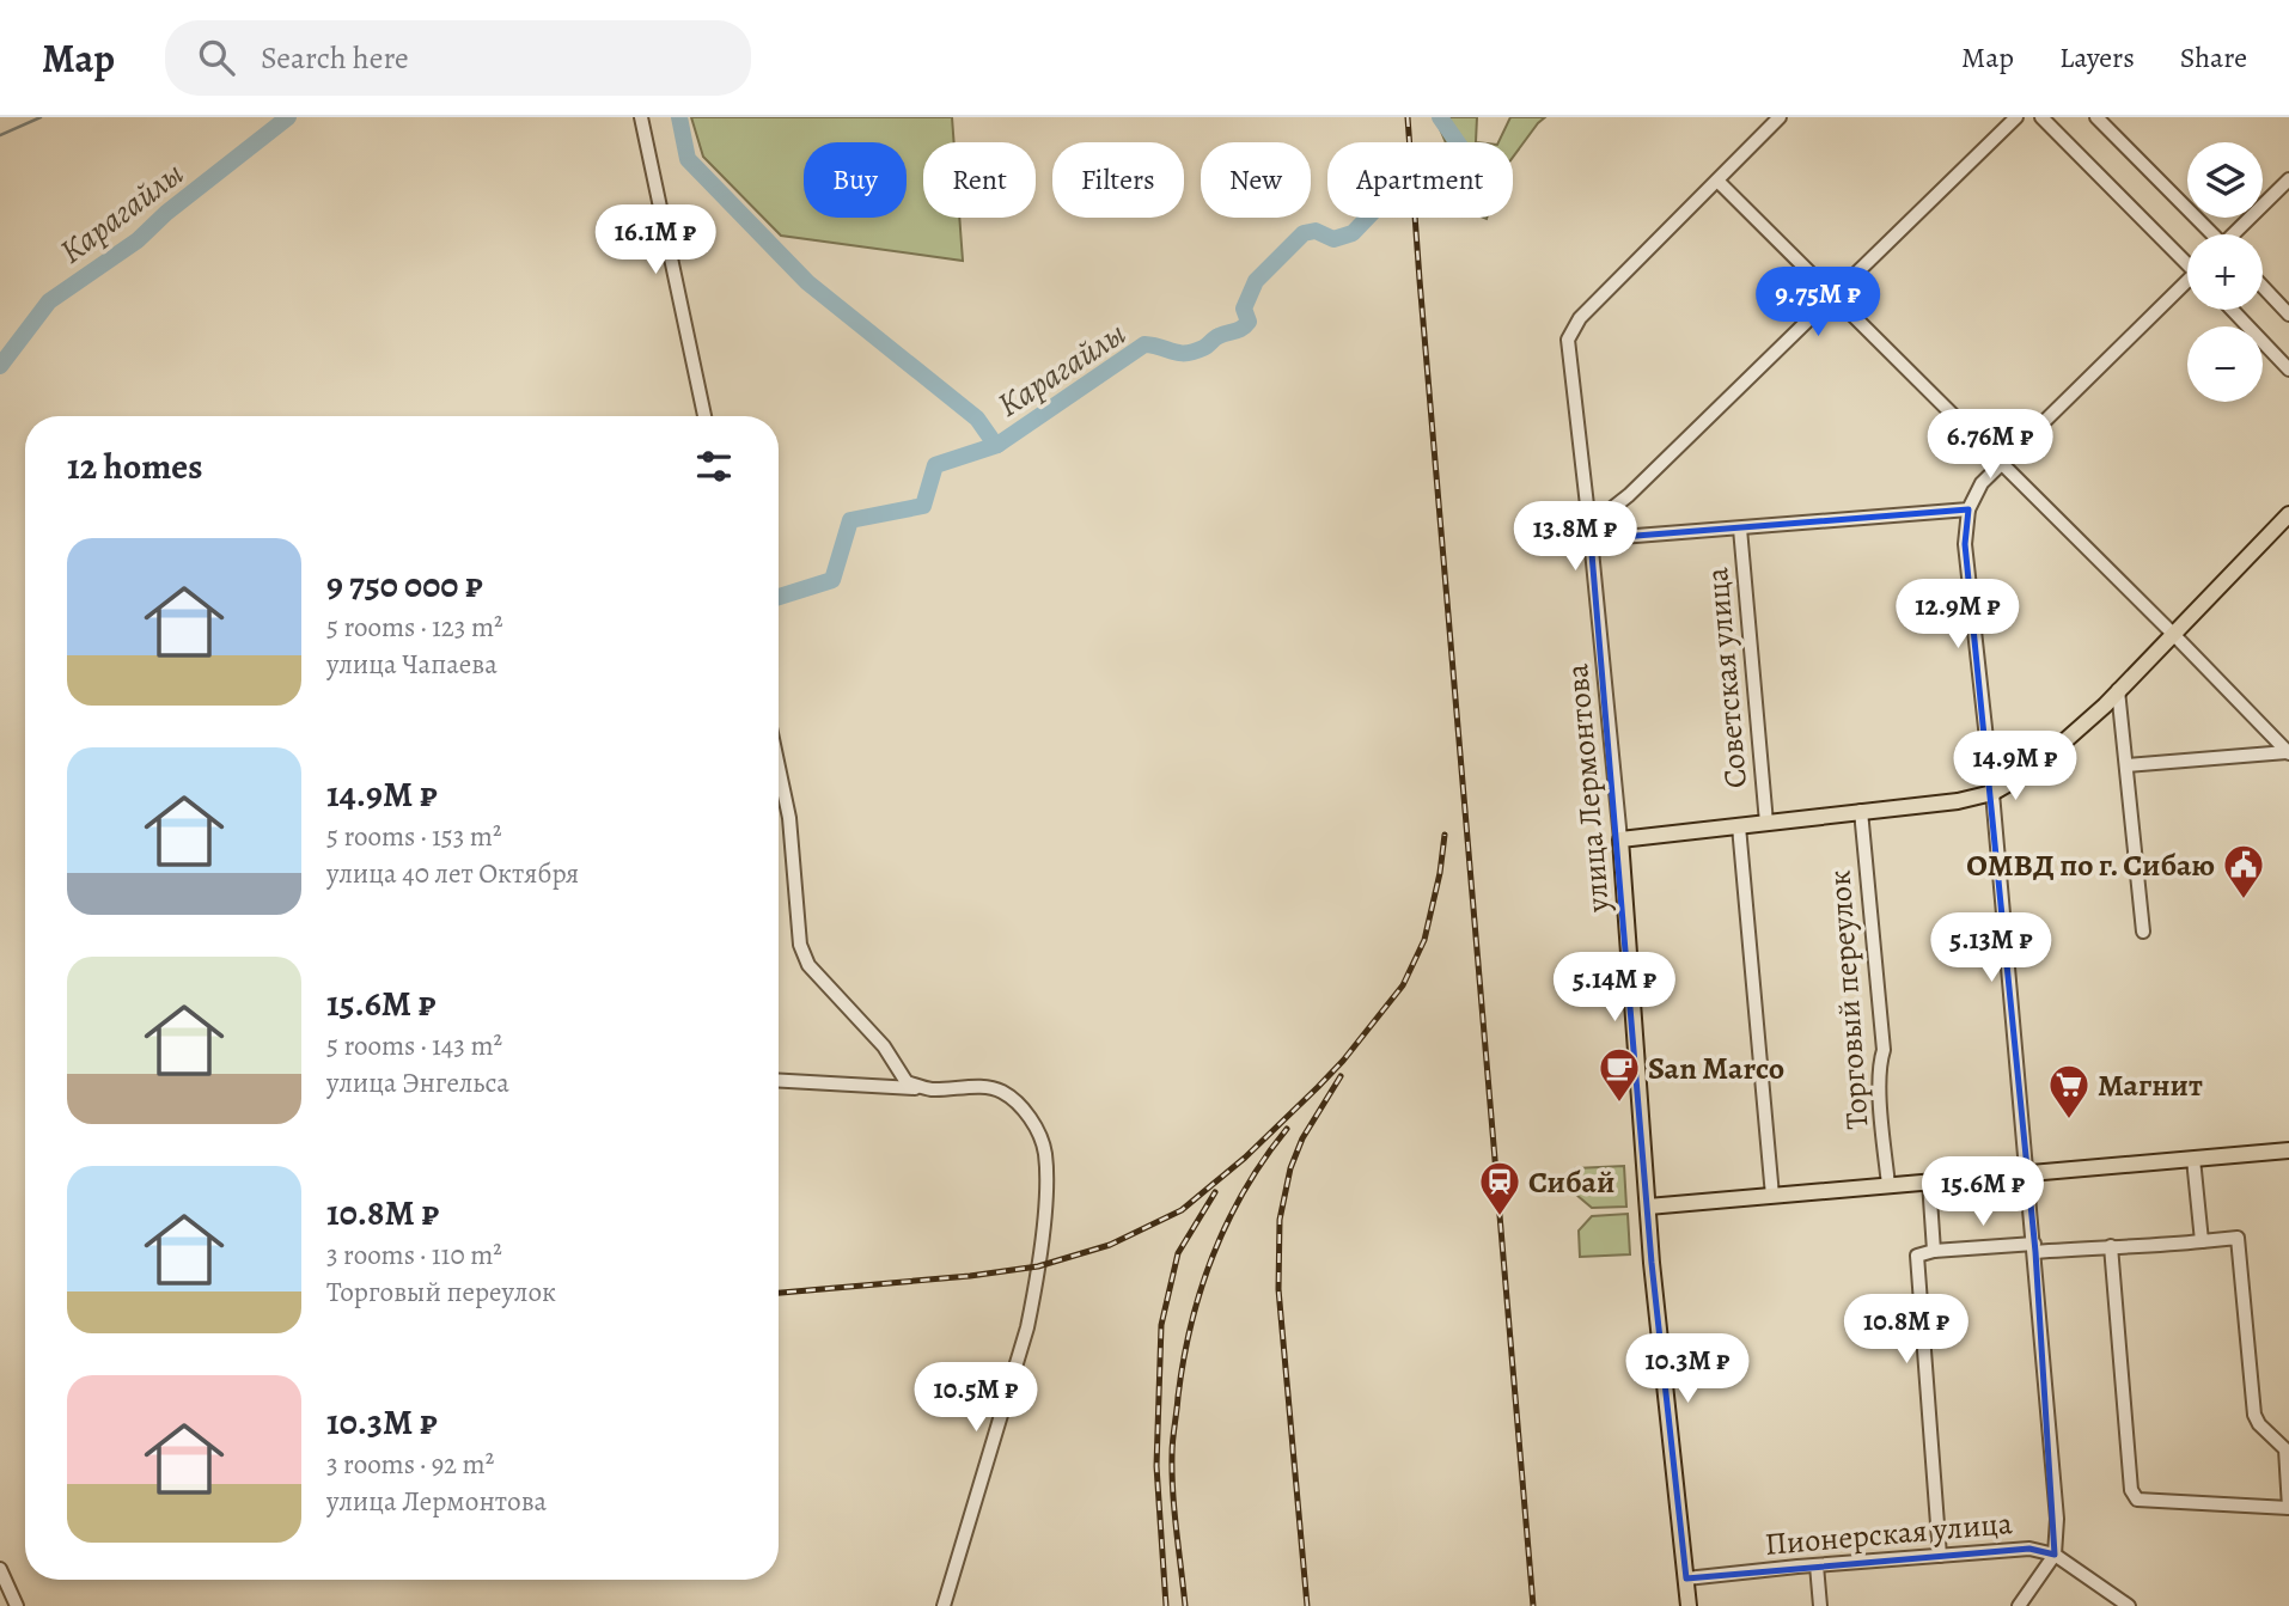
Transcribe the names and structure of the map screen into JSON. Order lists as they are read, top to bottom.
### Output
{
  "streets": {
    "main road": ["улица Лермонтова"],
    "street": ["Советская улица", "Торговый переулок", "Пионерская улица"]
  },
  "crossings": [
    ["улица Лермонтова", "Пионерская улица"]
  ],
  "water": ["Карагайлы"],
  "places": {
    "public building": ["ОМВД по г. Сибаю"],
    "cafe": ["San Marco"],
    "supermarket": ["Магнит"],
    "station": ["Сибай"]
  },
  "page": {
    "header": "Map",
    "search": "Search here",
    "nav": ["Map", "Layers", "Share"],
    "map_buttons": ["+", "−"],
    "chip": [
      "Buy",
      "Rent",
      "Filters",
      "New",
      "Apartment"
    ],
    "price": [
      "16.1M ₽",
      "9.75M ₽",
      "6.76M ₽",
      "13.8M ₽",
      "12.9M ₽",
      "14.9M ₽",
      "5.13M ₽",
      "5.14M ₽",
      "15.6M ₽",
      "10.8M ₽",
      "10.3M ₽",
      "10.5M ₽"
    ],
    "heading": "12 homes",
    "list": [
      {
        "name": "9 750 000 ₽",
        "note": "5 rooms · 123 m² · улица Чапаева"
      },
      {
        "name": "14.9M ₽",
        "note": "5 rooms · 153 m² · улица 40 лет Октября"
      },
      {
        "name": "15.6M ₽",
        "note": "5 rooms · 143 m² · улица Энгельса"
      },
      {
        "name": "10.8M ₽",
        "note": "3 rooms · 110 m² · Торговый переулок"
      },
      {
        "name": "10.3M ₽",
        "note": "3 rooms · 92 m² · улица Лермонтова"
      }
    ]
  }
}
